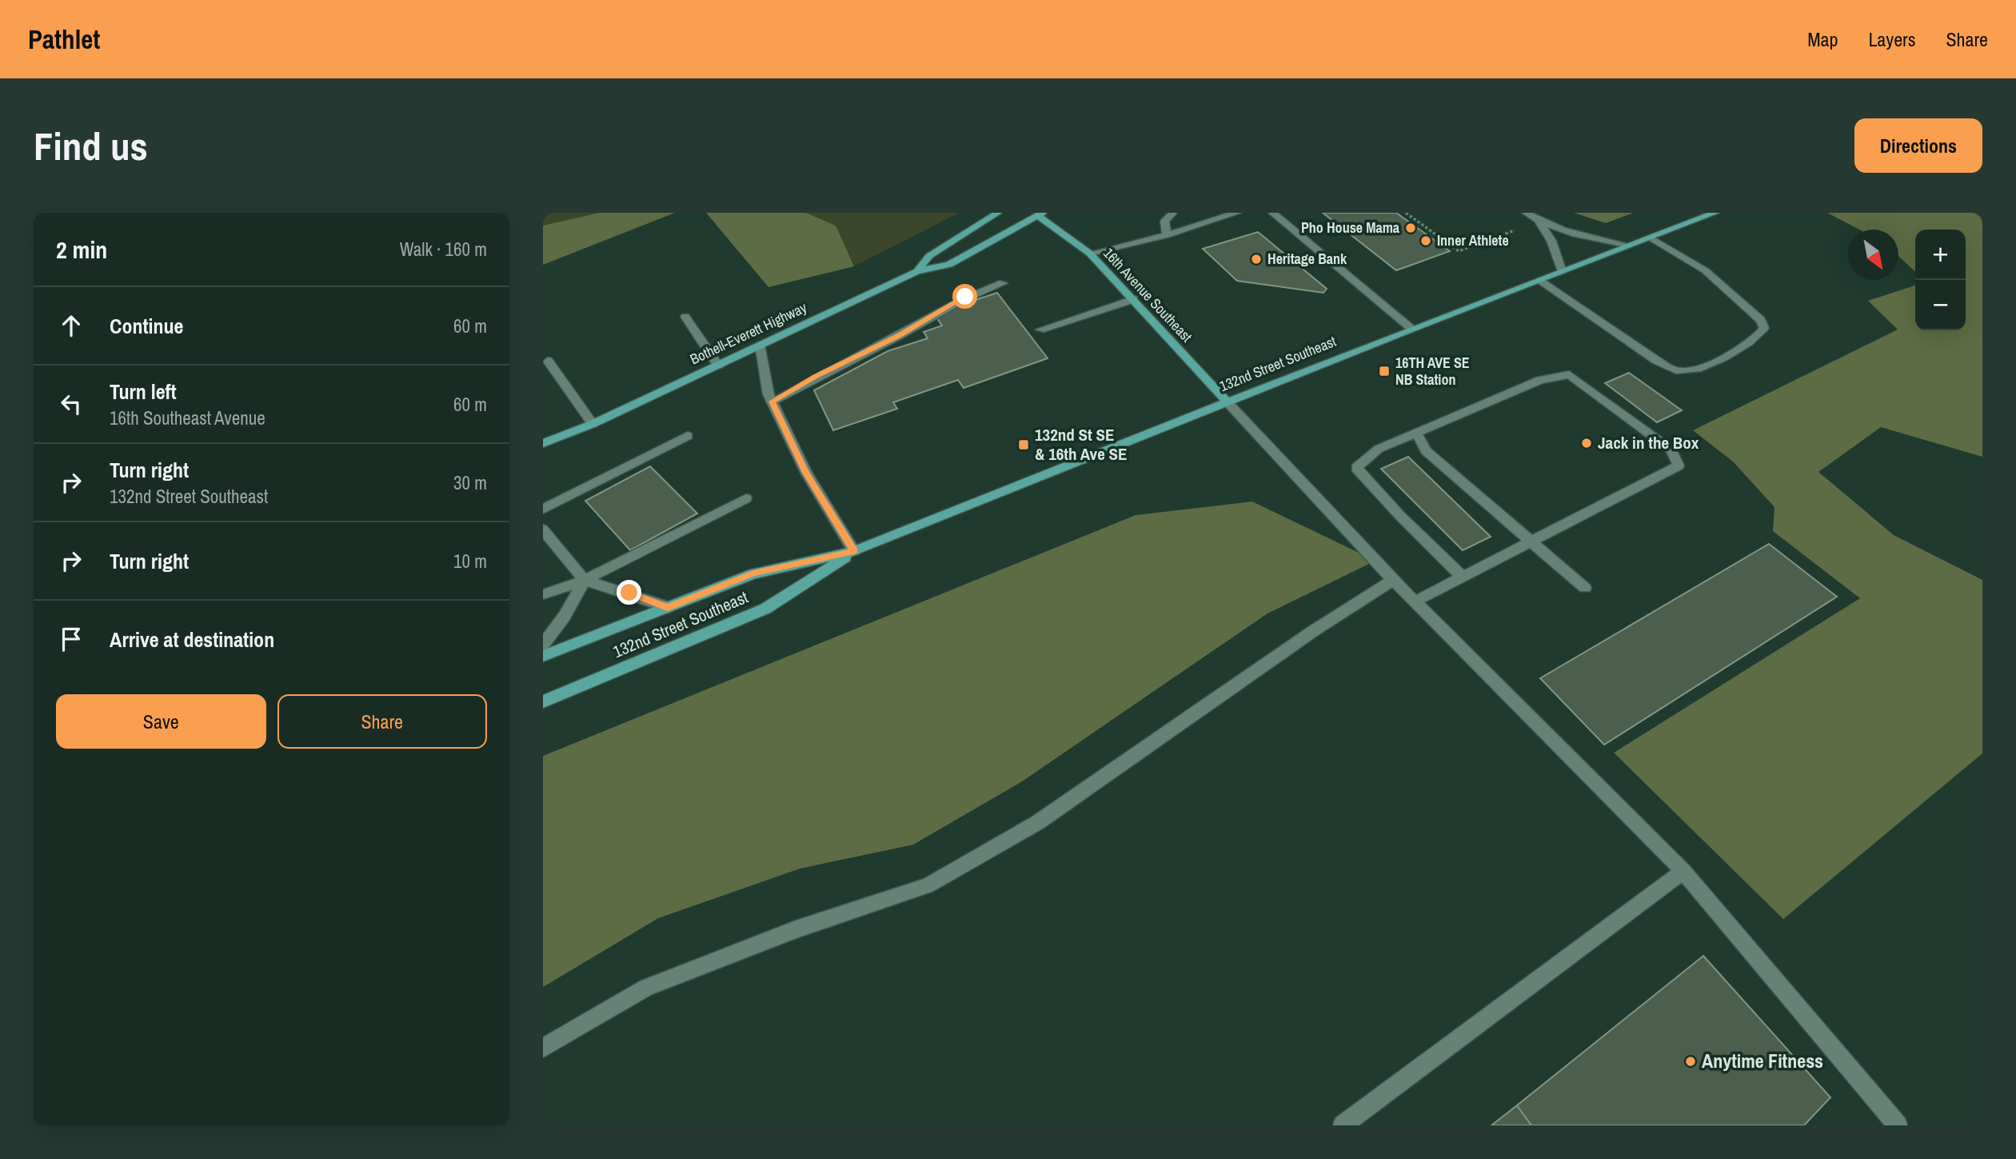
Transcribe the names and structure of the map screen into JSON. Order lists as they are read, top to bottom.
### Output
{
  "streets": {
    "main road": ["16th Avenue Southeast", "Bothell-Everett Highway", "132nd Street Southeast"]
  },
  "crossings": [
    ["16th Avenue Southeast", "Bothell-Everett Highway"],
    ["16th Avenue Southeast", "132nd Street Southeast"]
  ],
  "places": {
    "other": [
      "Pho House Mama",
      "Inner Athlete",
      "Heritage Bank",
      "Jack in the Box",
      "Anytime Fitness"
    ],
    "transit": ["16TH AVE SE NB Station", "132nd St SE & 16th Ave SE"]
  },
  "north": "bottom right",
  "page": {
    "header": "Pathlet",
    "nav": ["Map", "Layers", "Share"],
    "buttons": [
      "Directions",
      ["Save", "Share"]
    ],
    "title": "Find us",
    "heading": ["2 min", "Walk · 160 m"],
    "map_buttons": ["+", "−"],
    "list": [
      ["Continue", "60 m"],
      ["Turn left", "16th Southeast Avenue", "60 m"],
      ["Turn right", "132nd Street Southeast", "30 m"],
      ["Turn right", "10 m"],
      "Arrive at destination"
    ]
  }
}
